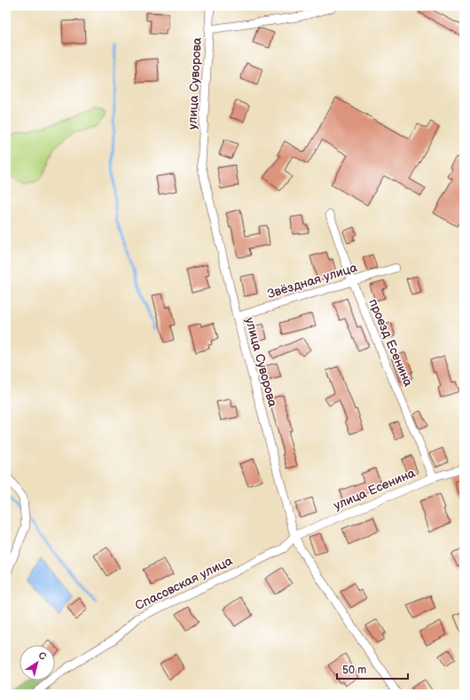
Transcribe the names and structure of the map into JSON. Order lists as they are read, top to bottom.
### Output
{
  "streets": {
    "street": [
      "улица Суворова",
      "Звёздная улица",
      "проезд Есенина",
      "улица Есенина",
      "Спасовская улица"
    ]
  },
  "crossings": [
    ["улица Суворова", "Звёздная улица"],
    ["улица Суворова", "улица Есенина"],
    ["улица Суворова", "Спасовская улица"],
    ["Звёздная улица", "проезд Есенина"],
    ["проезд Есенина", "улица Есенина"],
    ["улица Есенина", "Спасовская улица"]
  ],
  "scale_bar": "50 m",
  "north": "top right"
}
